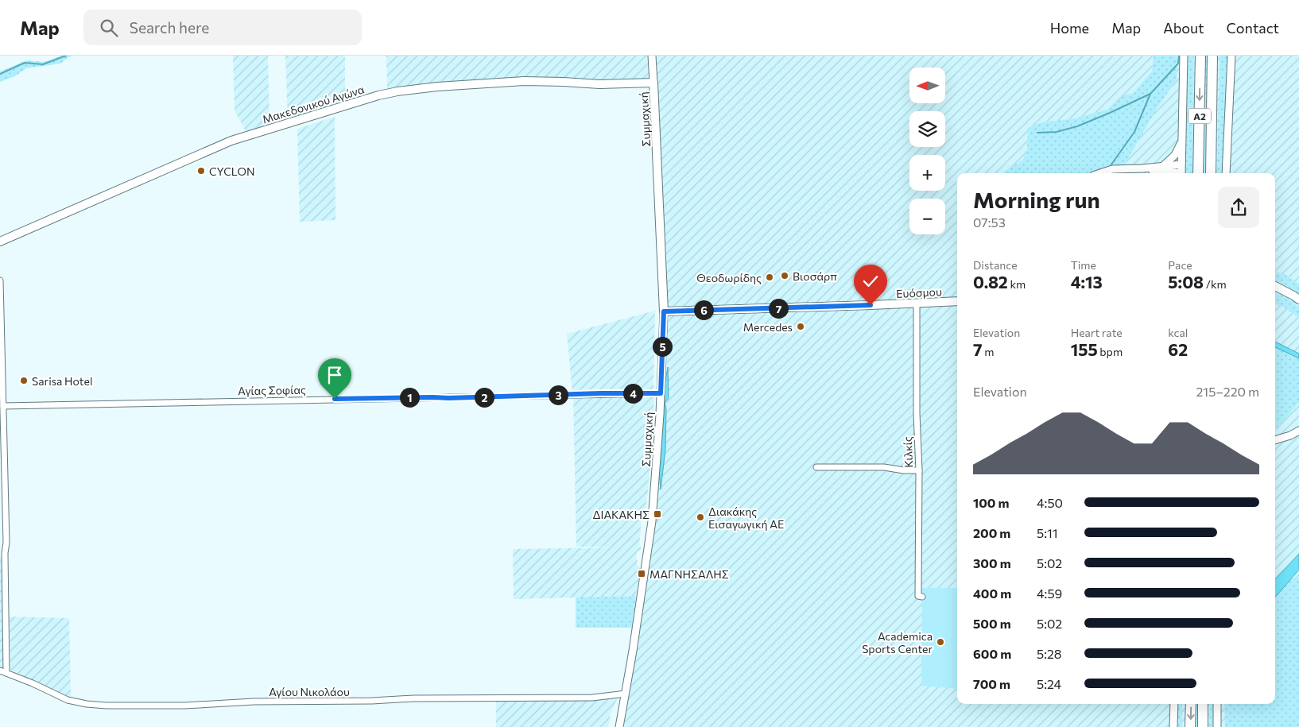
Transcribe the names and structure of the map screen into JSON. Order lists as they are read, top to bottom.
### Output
{
  "streets": {
    "highway": ["Α2"],
    "main road": ["Μακεδονικού Αγώνα", "Συμμαχική", "Ευόσμου"],
    "street": ["Αγίας Σοφίας", "Κιλκίς", "Αγίου Νικολάου"]
  },
  "crossings": [
    ["Μακεδονικού Αγώνα", "Συμμαχική"],
    ["Συμμαχική", "Ευόσμου"],
    ["Συμμαχική", "Αγίας Σοφίας"],
    ["Συμμαχική", "Αγίου Νικολάου"],
    ["Ευόσμου", "Κιλκίς"]
  ],
  "places": {
    "other": [
      "CYCLON",
      "Βιοσάρπ",
      "Θεοδωρίδης",
      "Mercedes",
      "Sarisa Hotel",
      "Διακάκης Εισαγωγική ΑΕ",
      "Academica Sports Center"
    ],
    "transit": ["ΔΙΑΚΑΚΗΣ", "ΜΑΓΝΗΣΑΛΗΣ"]
  },
  "north": "left",
  "page": {
    "header": "Map",
    "search": "Search here",
    "nav": [
      "Home",
      "Map",
      "About",
      "Contact"
    ],
    "map_buttons": ["+", "−"],
    "heading": ["Morning run", "07:53"],
    "stats": [
      ["Distance", "0.82 km"],
      ["Time", "4:13"],
      ["Pace", "5:08 /km"],
      ["Elevation", "7 m"],
      ["Heart rate", "155 bpm"],
      ["kcal", "62"]
    ],
    "pins": [
      "7",
      "6",
      "5",
      "4",
      "3",
      "1",
      "2"
    ],
    "chart": ["Elevation", "215–220 m"],
    "list": [
      {
        "name": "100 m",
        "note": "4:50"
      },
      {
        "name": "200 m",
        "note": "5:11"
      },
      {
        "name": "300 m",
        "note": "5:02"
      },
      {
        "name": "400 m",
        "note": "4:59"
      },
      {
        "name": "500 m",
        "note": "5:02"
      },
      {
        "name": "600 m",
        "note": "5:28"
      },
      {
        "name": "700 m",
        "note": "5:24"
      }
    ]
  }
}
